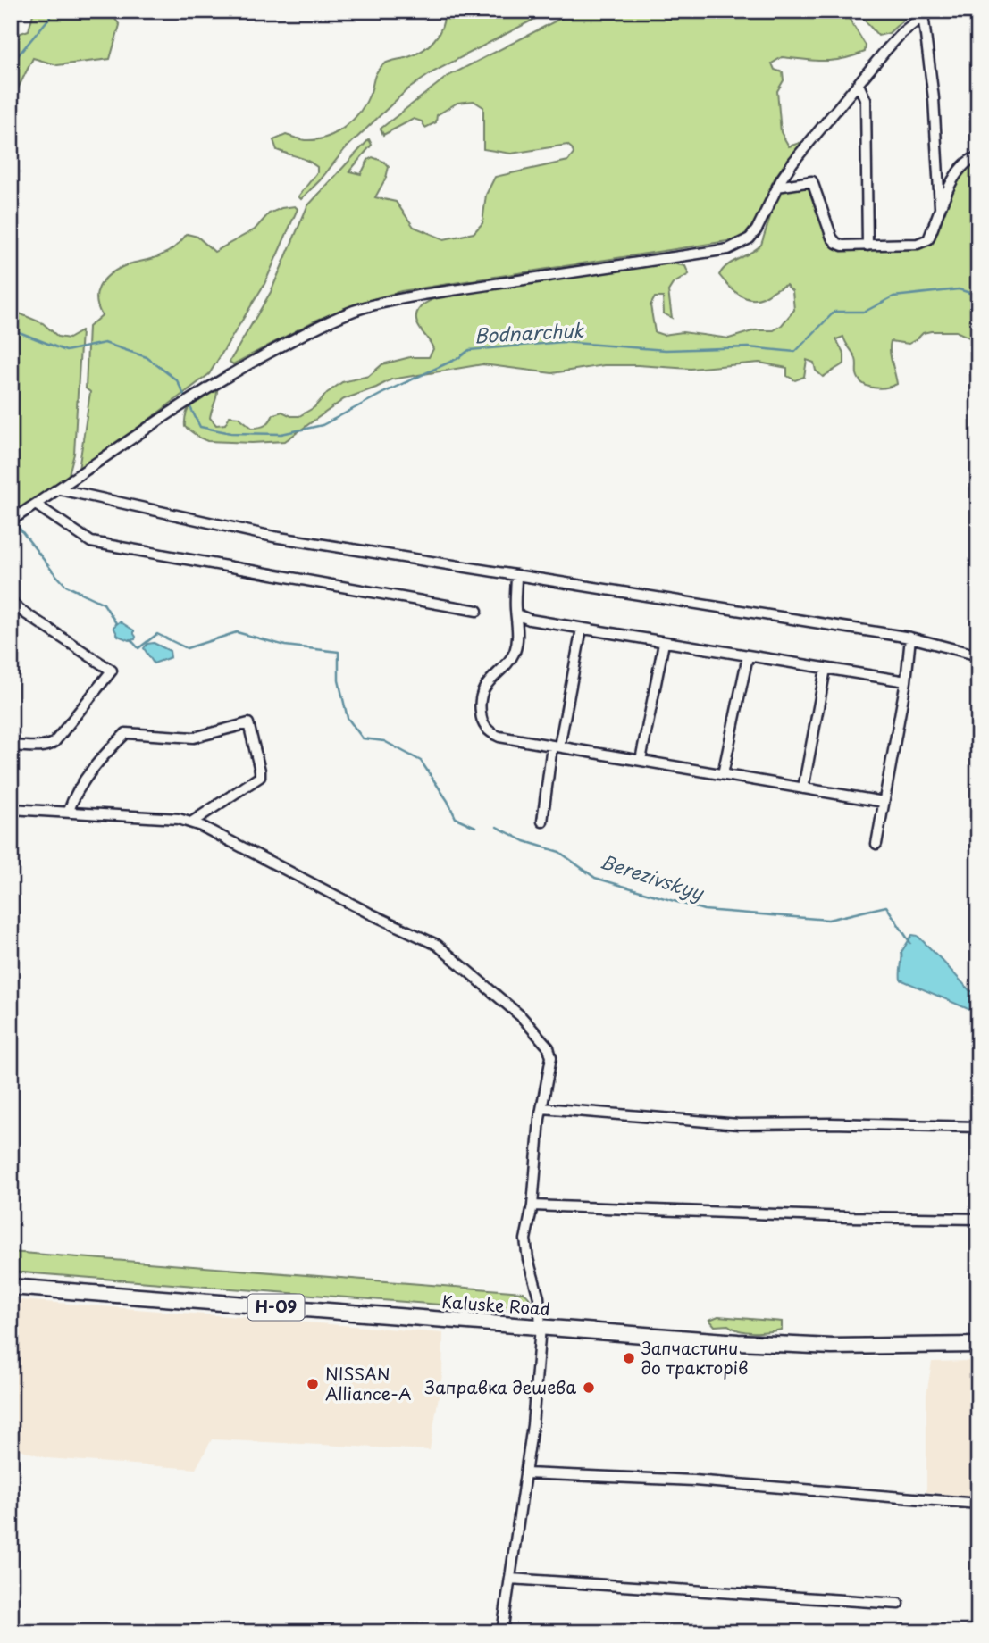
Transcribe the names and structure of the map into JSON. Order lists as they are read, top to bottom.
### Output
{
  "streets": {
    "main road": ["Kaluske Road", "Н-09"]
  },
  "water": ["Bodnarchuk", "Berezivskyy"],
  "places": ["Запчастини до тракторів", "NISSAN Alliance-A", "Заправка дешева"]
}
